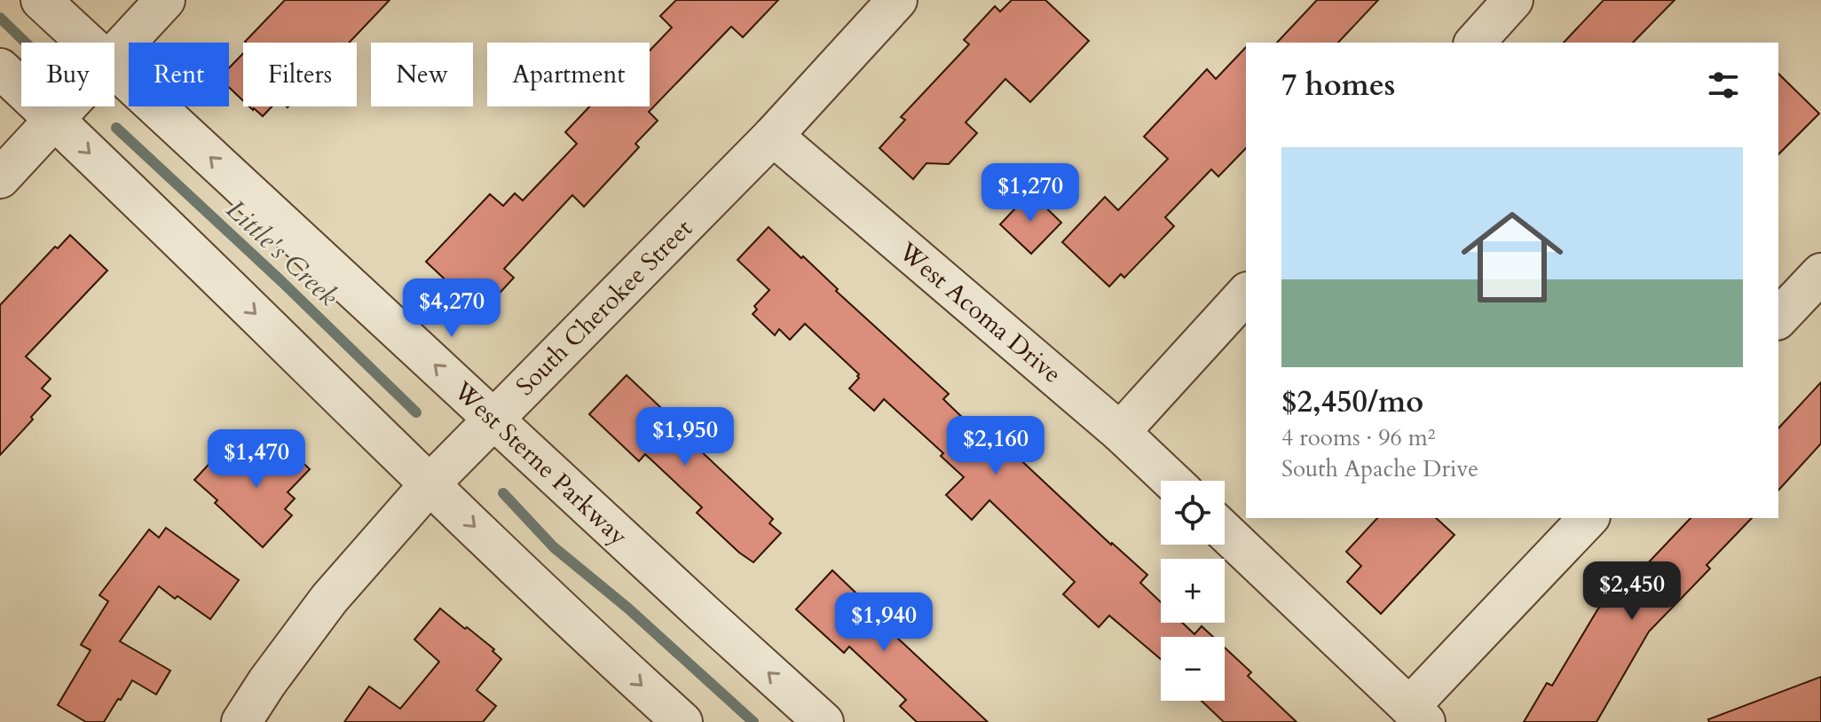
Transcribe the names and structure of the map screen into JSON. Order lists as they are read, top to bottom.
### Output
{
  "streets": {
    "street": ["South Cherokee Street", "West Acoma Drive", "West Sterne Parkway"]
  },
  "crossings": [
    ["South Cherokee Street", "West Acoma Drive"],
    ["South Cherokee Street", "West Sterne Parkway"]
  ],
  "water": ["Little's Creek"],
  "page": {
    "chip": [
      "Buy",
      "Rent",
      "Filters",
      "New",
      "Apartment"
    ],
    "heading": "7 homes",
    "list": [
      {
        "name": "$2,450/mo",
        "note": "4 rooms · 96 m² · South Apache Drive"
      }
    ],
    "price": [
      "$1,270",
      "$4,270",
      "$1,950",
      "$2,160",
      "$1,470",
      "$2,450",
      "$1,940"
    ],
    "map_buttons": ["+", "−"]
  }
}
